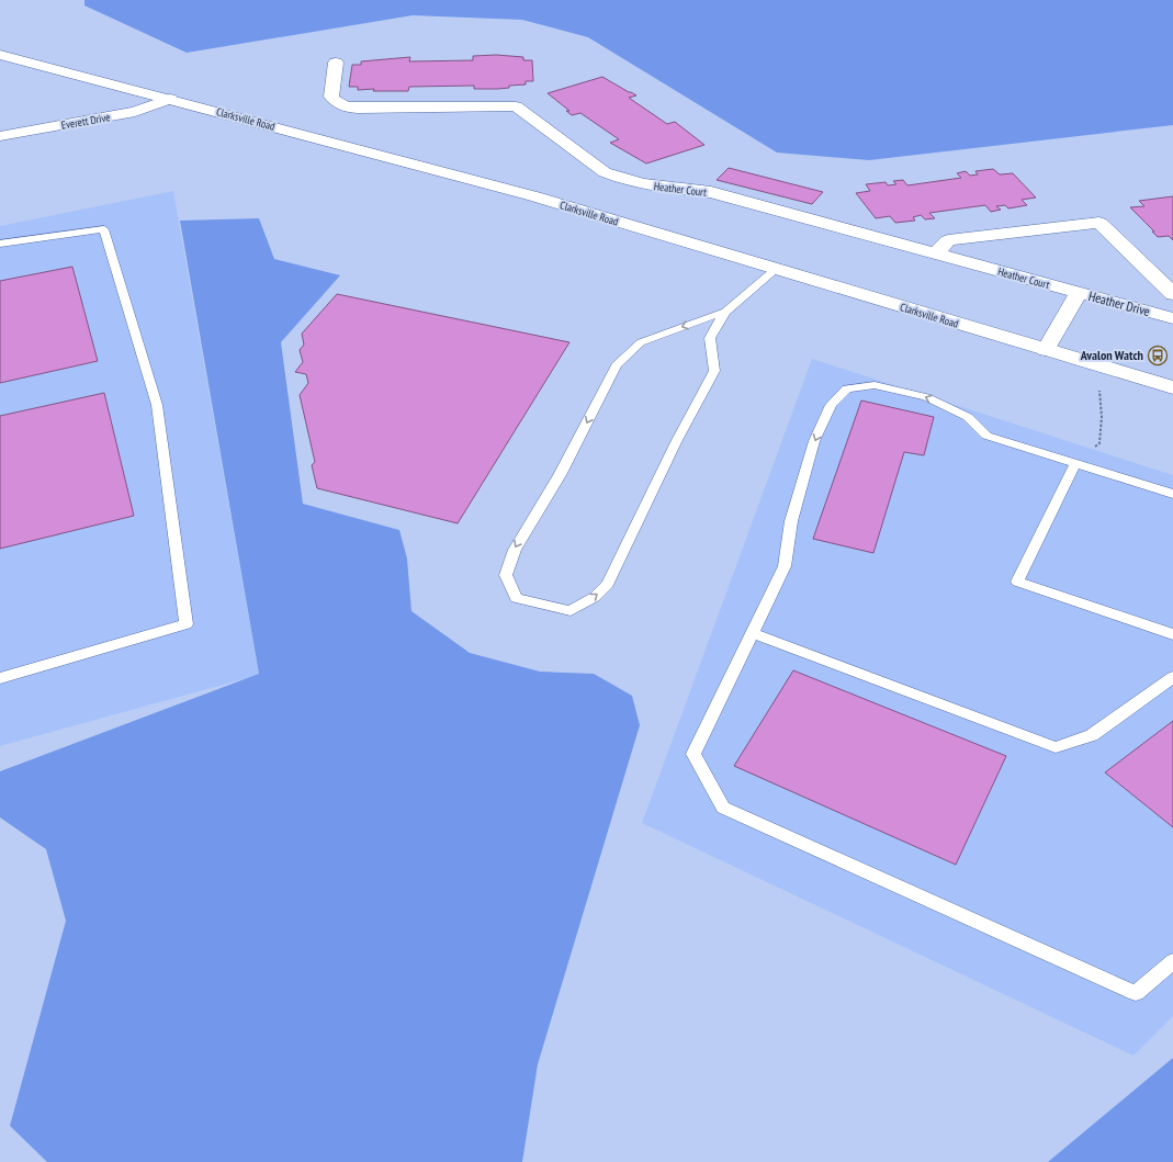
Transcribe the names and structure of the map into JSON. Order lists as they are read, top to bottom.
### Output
{
  "streets": {
    "street": [
      "Clarksville Road",
      "Everett Drive",
      "Heather Court",
      "Heather Drive"
    ]
  },
  "crossings": [
    ["Clarksville Road", "Everett Drive"],
    ["Clarksville Road", "Heather Drive"],
    ["Heather Court", "Heather Drive"]
  ],
  "places": {
    "bus stop": ["Avalon Watch"]
  }
}
